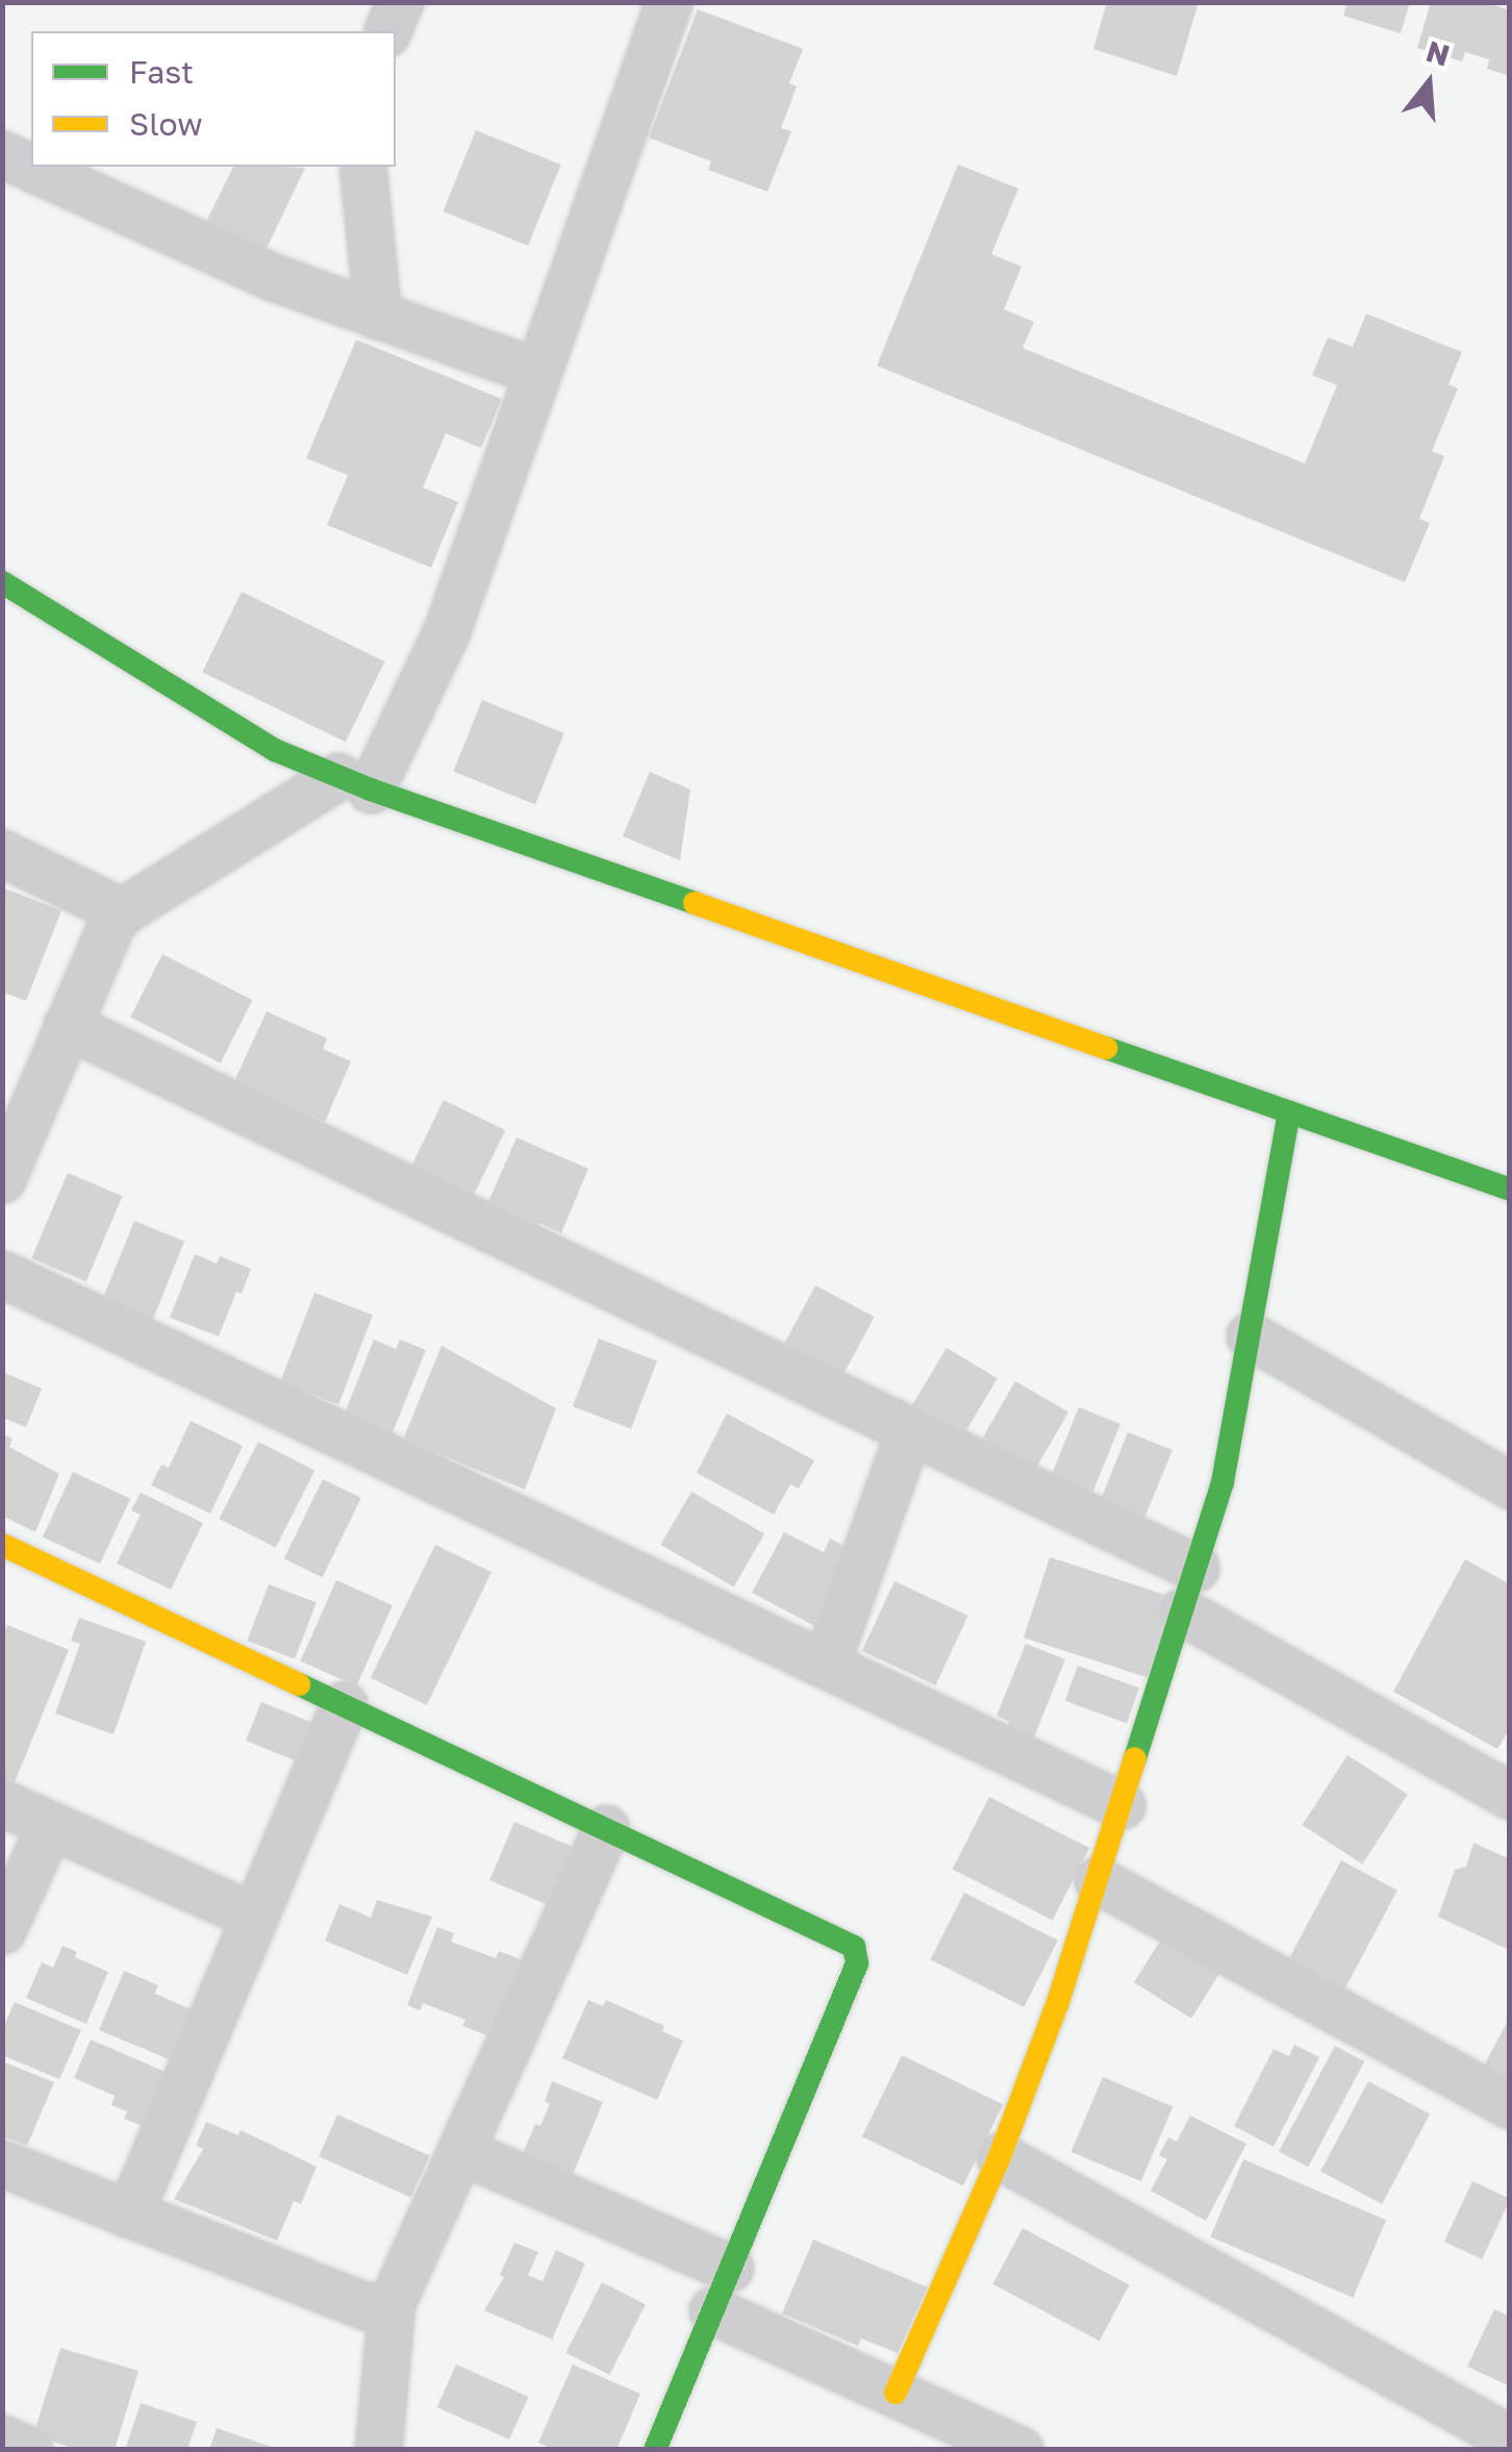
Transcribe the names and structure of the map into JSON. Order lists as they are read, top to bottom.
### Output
{
  "legend": ["Fast", "Slow"],
  "north": "top"
}
